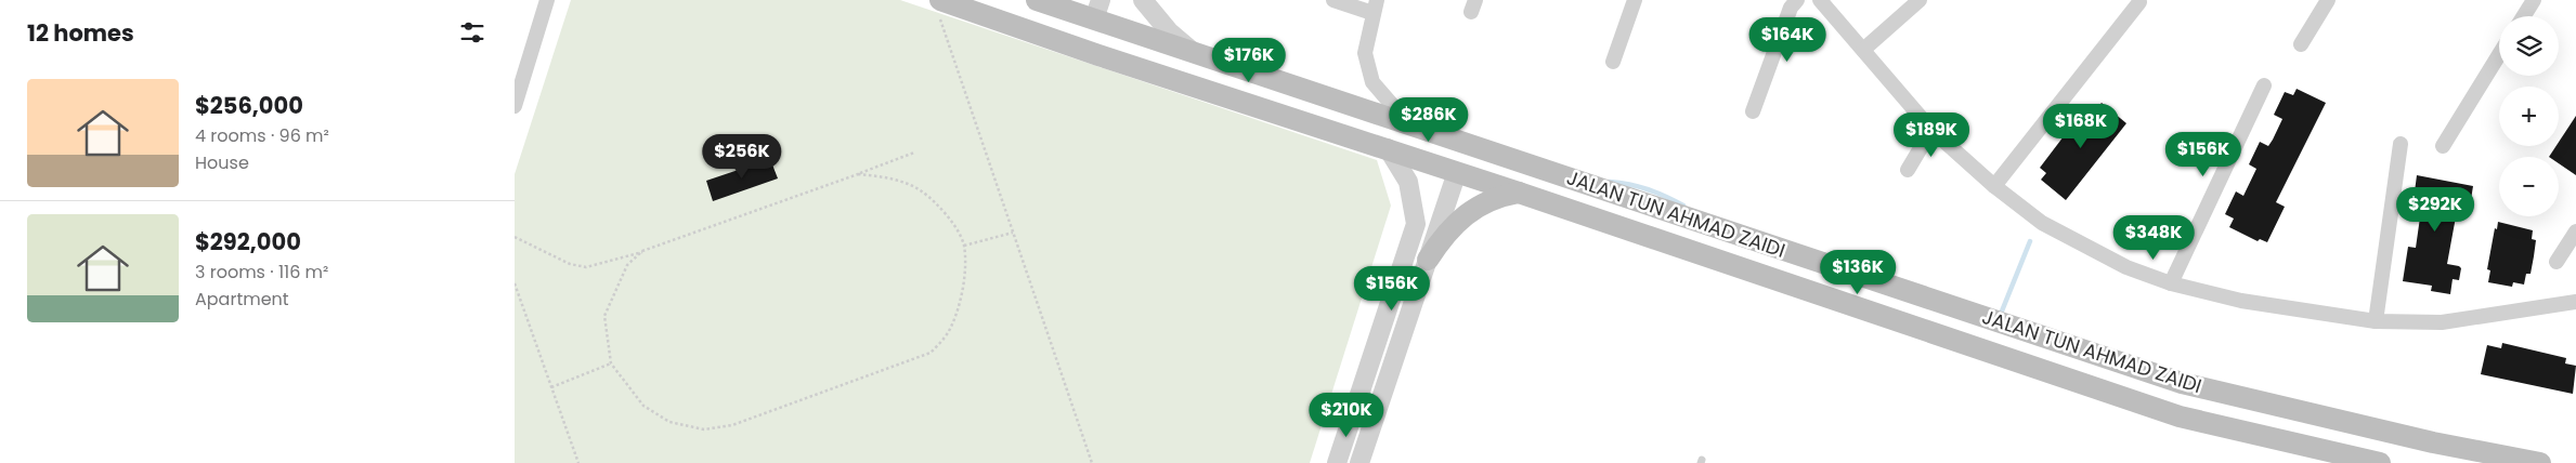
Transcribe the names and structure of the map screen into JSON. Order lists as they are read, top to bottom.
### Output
{
  "streets": {
    "main road": ["JALAN TUN AHMAD ZAIDI"]
  },
  "page": {
    "heading": "12 homes",
    "map_buttons": ["+", "−"],
    "price": [
      "$164K",
      "$176K",
      "$286K",
      "$168K",
      "$189K",
      "$156K",
      "$256K",
      "$292K",
      "$348K",
      "$136K",
      "$156K",
      "$210K"
    ],
    "list": [
      {
        "name": "$256,000",
        "note": "4 rooms · 96 m² · House"
      },
      {
        "name": "$292,000",
        "note": "3 rooms · 116 m² · Apartment"
      }
    ]
  }
}
